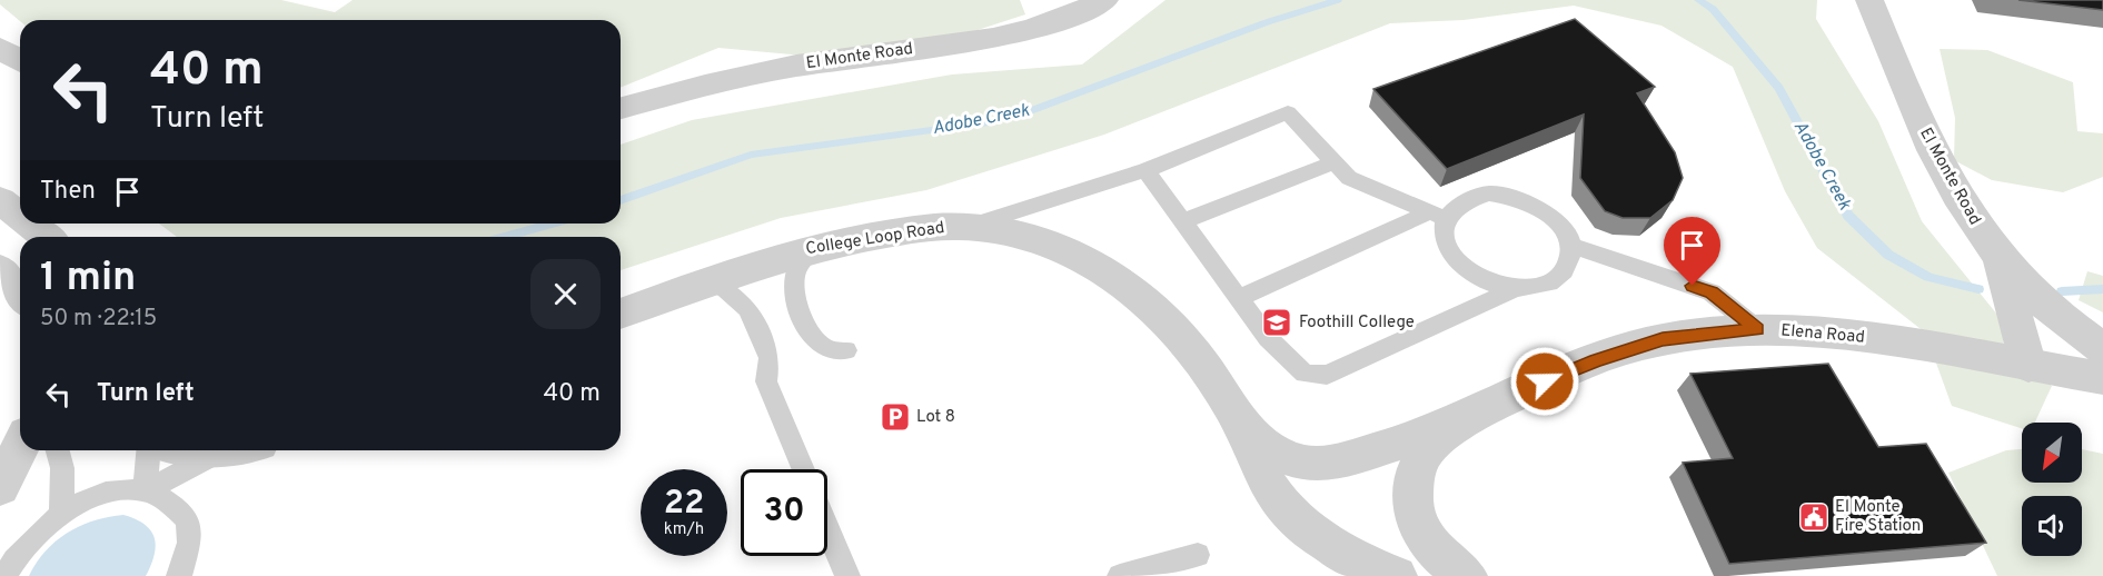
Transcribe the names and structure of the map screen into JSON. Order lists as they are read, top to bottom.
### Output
{
  "streets": {
    "street": ["El Monte Road", "College Loop Road", "Elena Road"]
  },
  "crossings": [
    ["College Loop Road", "Elena Road"]
  ],
  "water": ["Adobe Creek"],
  "places": {
    "school or university": ["Foothill College"],
    "parking": ["Lot 8"],
    "public building": ["El Monte Fire Station"]
  },
  "north": "bottom left",
  "page": {
    "turn": ["40 m", "Turn left"],
    "then": "Then",
    "heading": ["1 min", "50 m · 22:15"],
    "list": [
      {
        "name": "Turn left",
        "value": "40 m"
      }
    ],
    "speed": "22 km/h",
    "limit": "30"
  }
}
